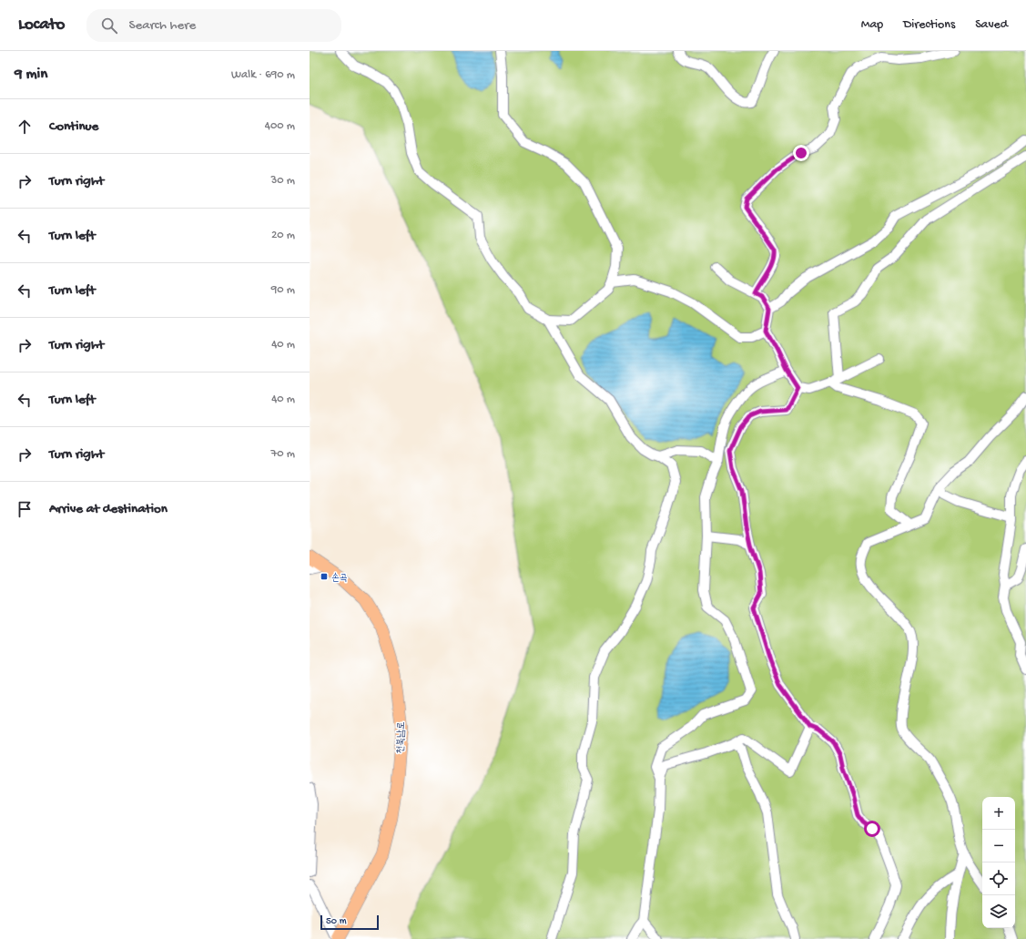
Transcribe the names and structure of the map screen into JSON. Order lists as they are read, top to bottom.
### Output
{
  "streets": {
    "main road": ["천북남로"]
  },
  "places": {
    "transit": ["손곡"]
  },
  "scale_bar": "50 m",
  "page": {
    "header": "Locato",
    "search": "Search here",
    "nav": ["Map", "Directions", "Saved"],
    "heading": ["9 min", "Walk · 690 m"],
    "list": [
      ["Continue", "400 m"],
      ["Turn right", "30 m"],
      ["Turn left", "20 m"],
      ["Turn left", "90 m"],
      ["Turn right", "40 m"],
      ["Turn left", "40 m"],
      ["Turn right", "70 m"],
      "Arrive at destination"
    ],
    "map_buttons": ["+", "−"],
    "scale": "50 m"
  }
}
